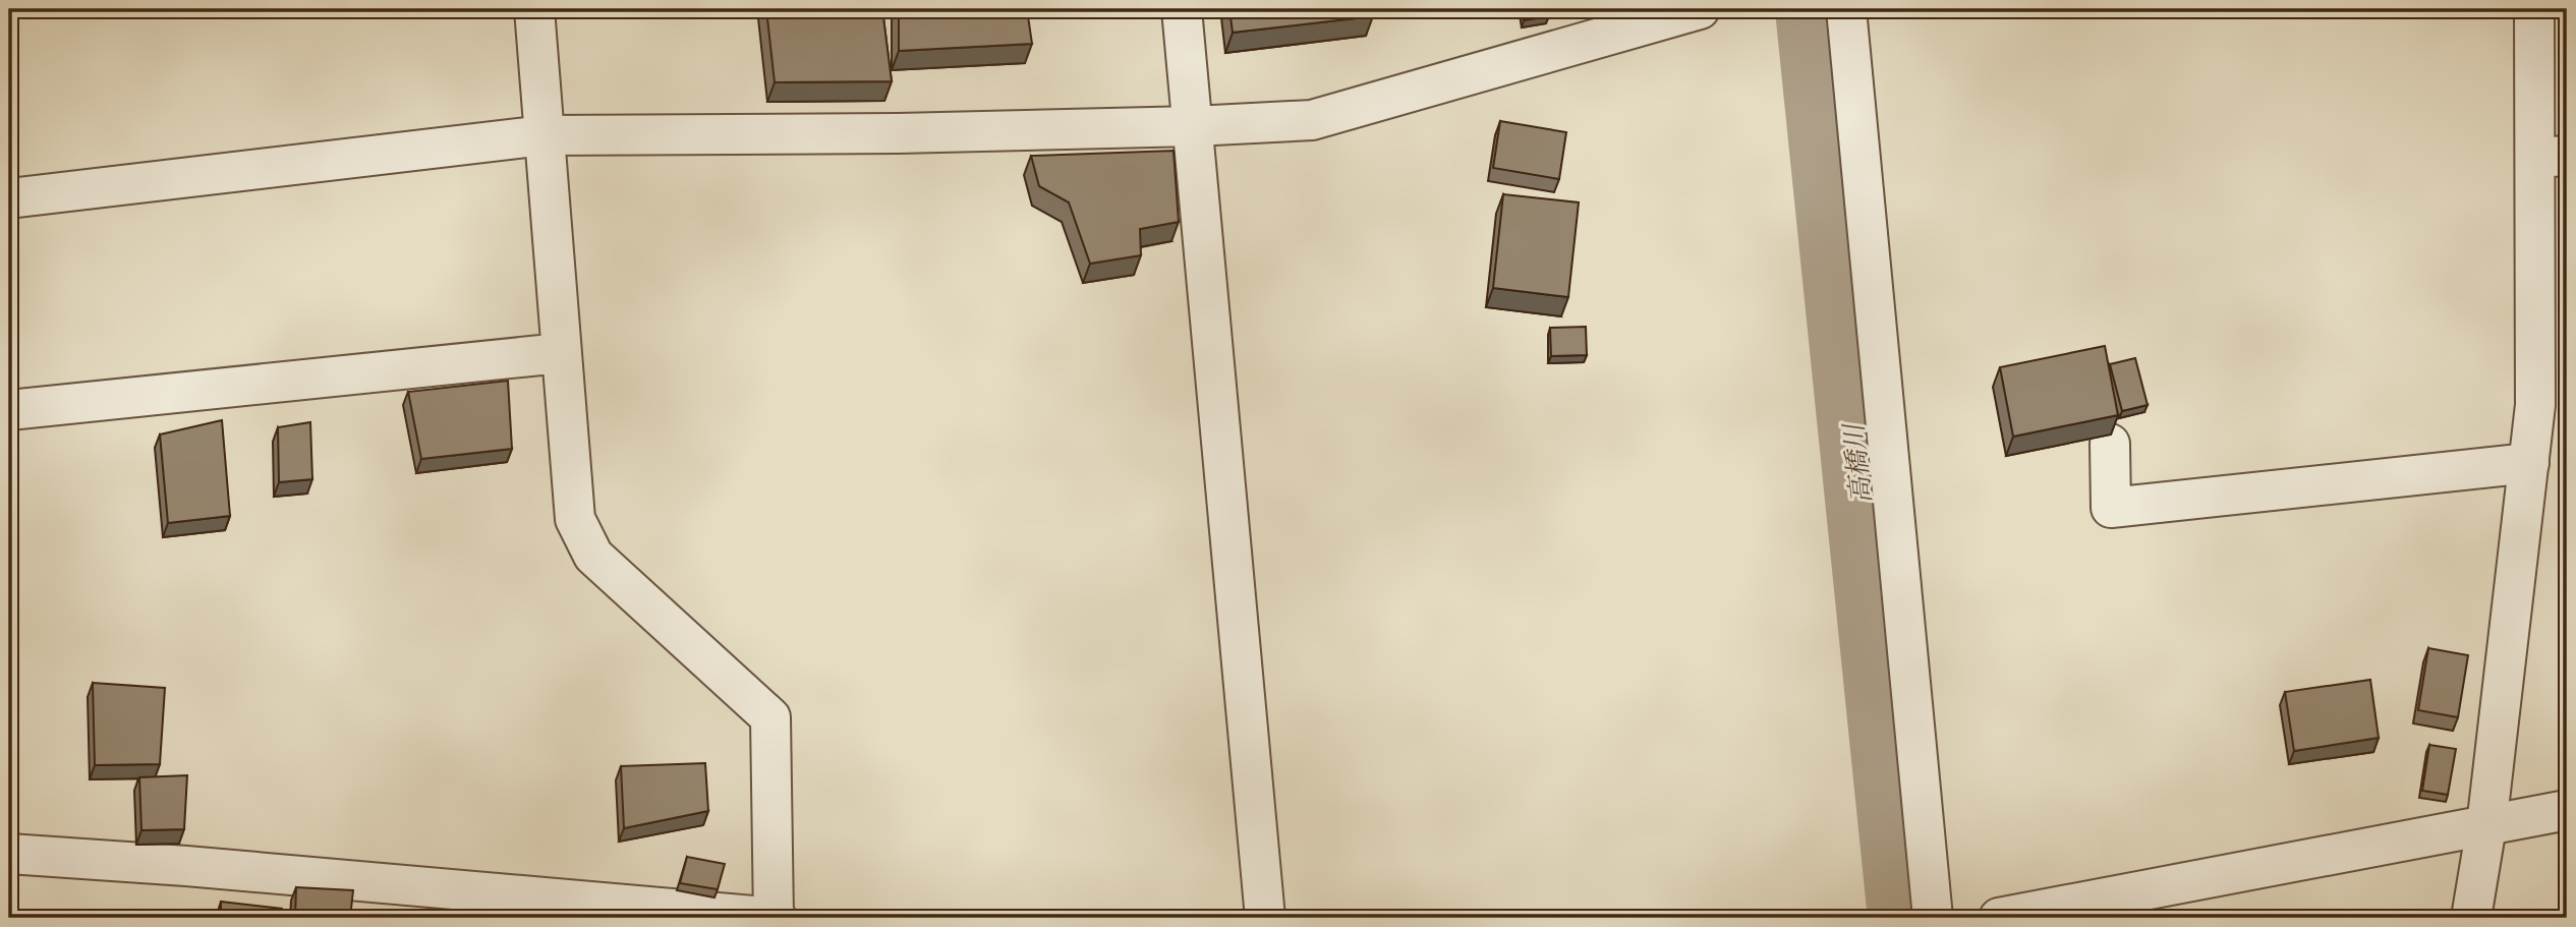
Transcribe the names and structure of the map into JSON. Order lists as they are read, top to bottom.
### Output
{
  "water": ["高橋川"]
}
